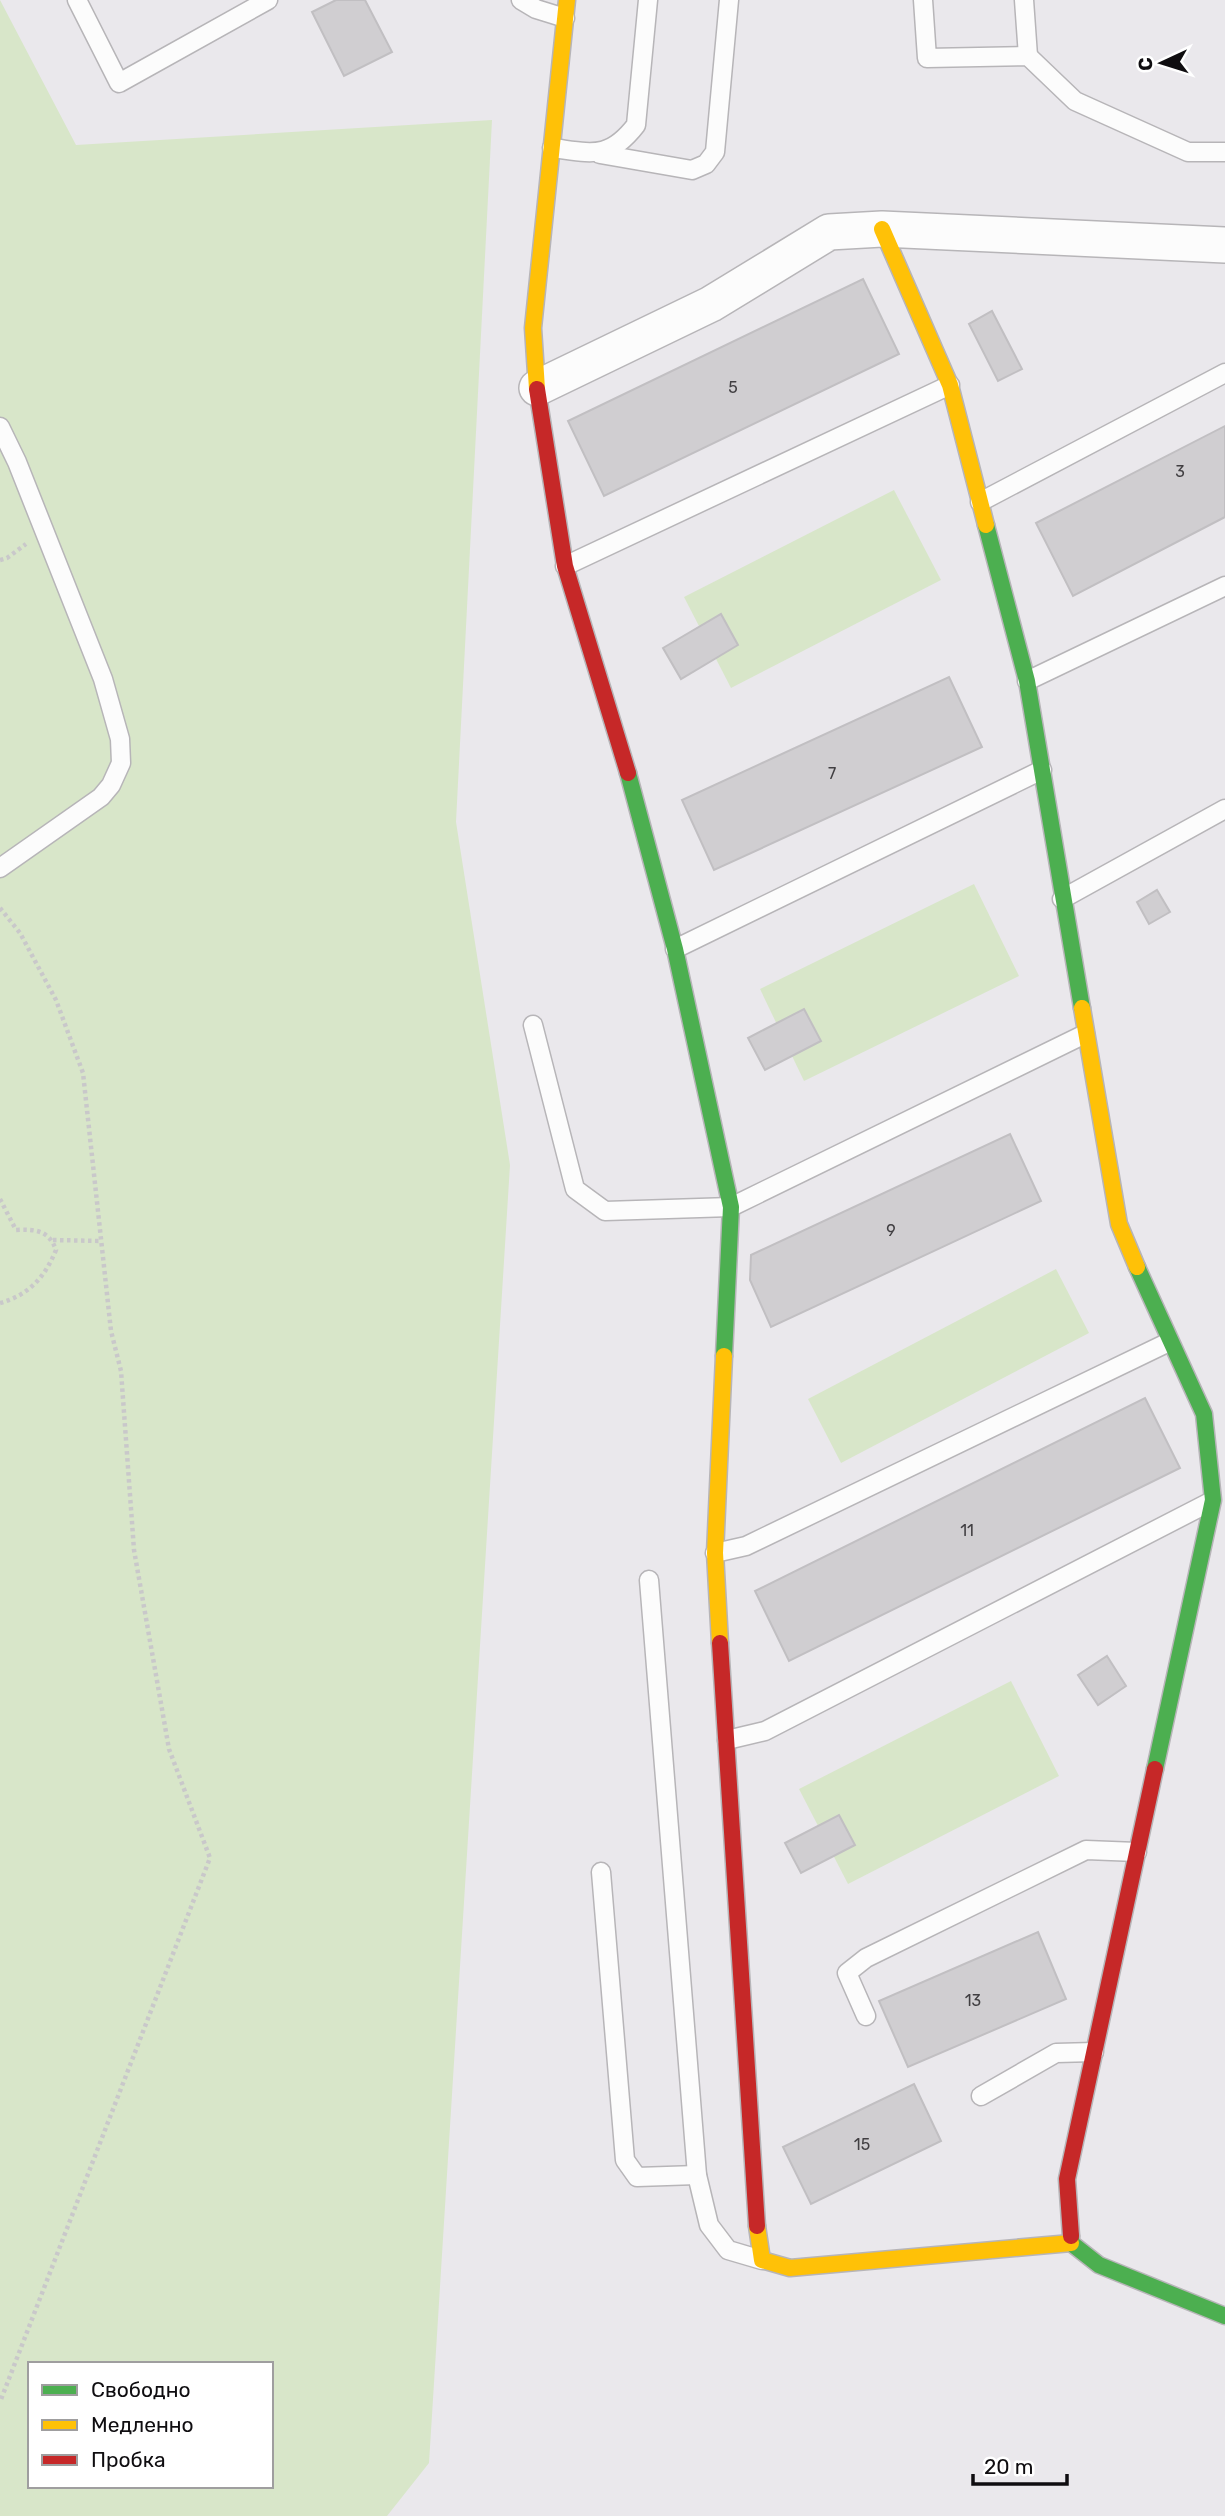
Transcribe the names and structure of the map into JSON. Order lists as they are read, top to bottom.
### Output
{
  "house_numbers": [
    "5",
    "3",
    "7",
    "9",
    "11",
    "13",
    "15"
  ],
  "legend": ["Свободно", "Медленно", "Пробка"],
  "scale_bar": "20 m",
  "north": "left"
}
